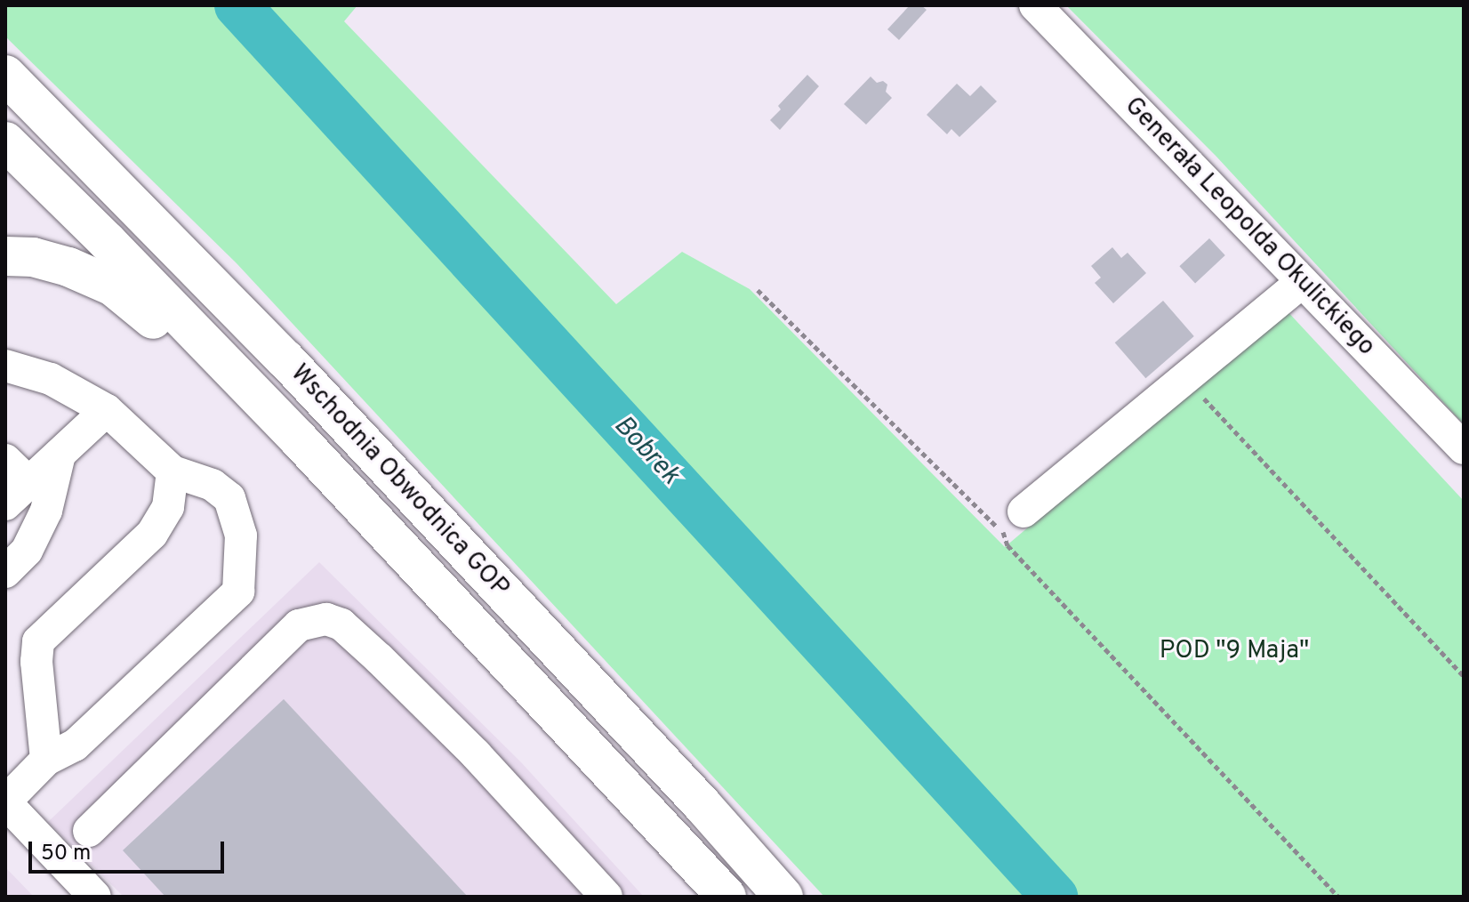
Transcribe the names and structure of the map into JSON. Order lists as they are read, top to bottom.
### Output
{
  "streets": {
    "highway": ["Wschodnia Obwodnica GOP"],
    "street": ["Generała Leopolda Okulickiego"]
  },
  "water": ["Bobrek"],
  "parks": ["POD \"9 Maja\""],
  "scale_bar": "50 m"
}
